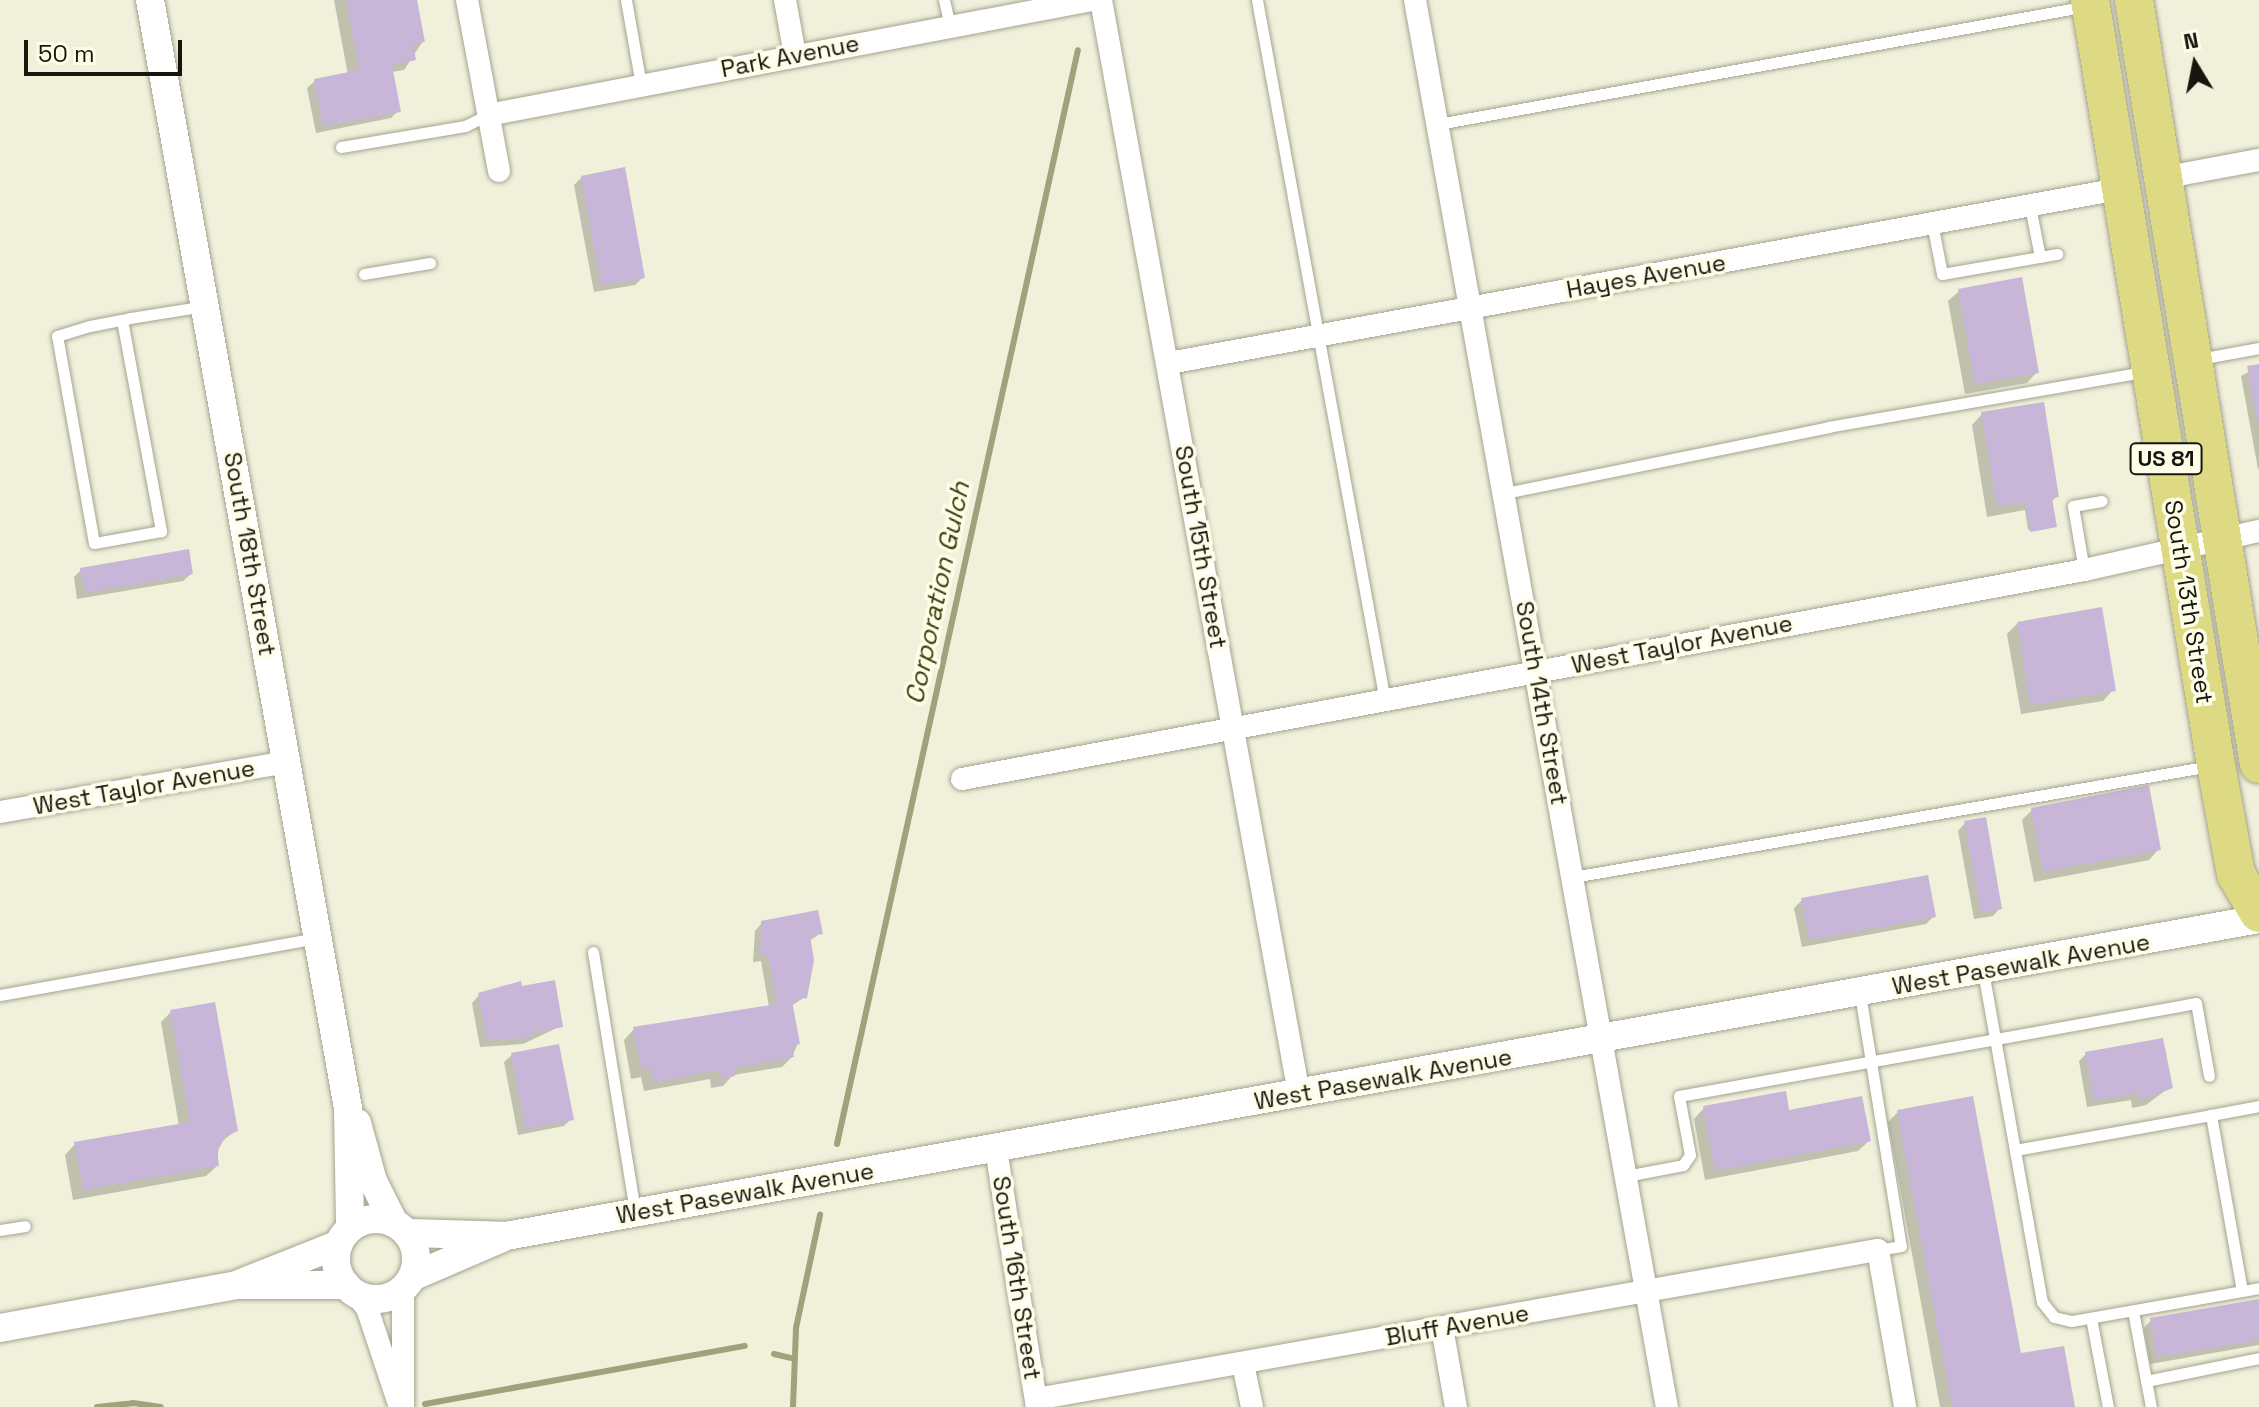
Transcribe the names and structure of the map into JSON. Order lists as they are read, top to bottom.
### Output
{
  "streets": {
    "highway": ["US 81", "South 13th Street"],
    "street": [
      "Park Avenue",
      "Hayes Avenue",
      "South 15th Street",
      "South 18th Street",
      "West Taylor Avenue",
      "South 14th Street",
      "West Pasewalk Avenue",
      "South 16th Street",
      "Bluff Avenue"
    ]
  },
  "crossings": [
    ["Hayes Avenue", "South 15th Street"],
    ["Hayes Avenue", "South 13th Street"],
    ["Hayes Avenue", "South 14th Street"],
    ["South 15th Street", "West Taylor Avenue"],
    ["South 15th Street", "West Pasewalk Avenue"],
    ["South 18th Street", "West Taylor Avenue"],
    ["South 18th Street", "West Pasewalk Avenue"],
    ["South 13th Street", "West Taylor Avenue"],
    ["South 13th Street", "West Pasewalk Avenue"],
    ["West Taylor Avenue", "South 14th Street"],
    ["South 14th Street", "West Pasewalk Avenue"],
    ["South 14th Street", "Bluff Avenue"],
    ["West Pasewalk Avenue", "South 16th Street"],
    ["South 16th Street", "Bluff Avenue"]
  ],
  "water": ["Corporation Gulch"],
  "scale_bar": "50 m",
  "north": "top"
}
